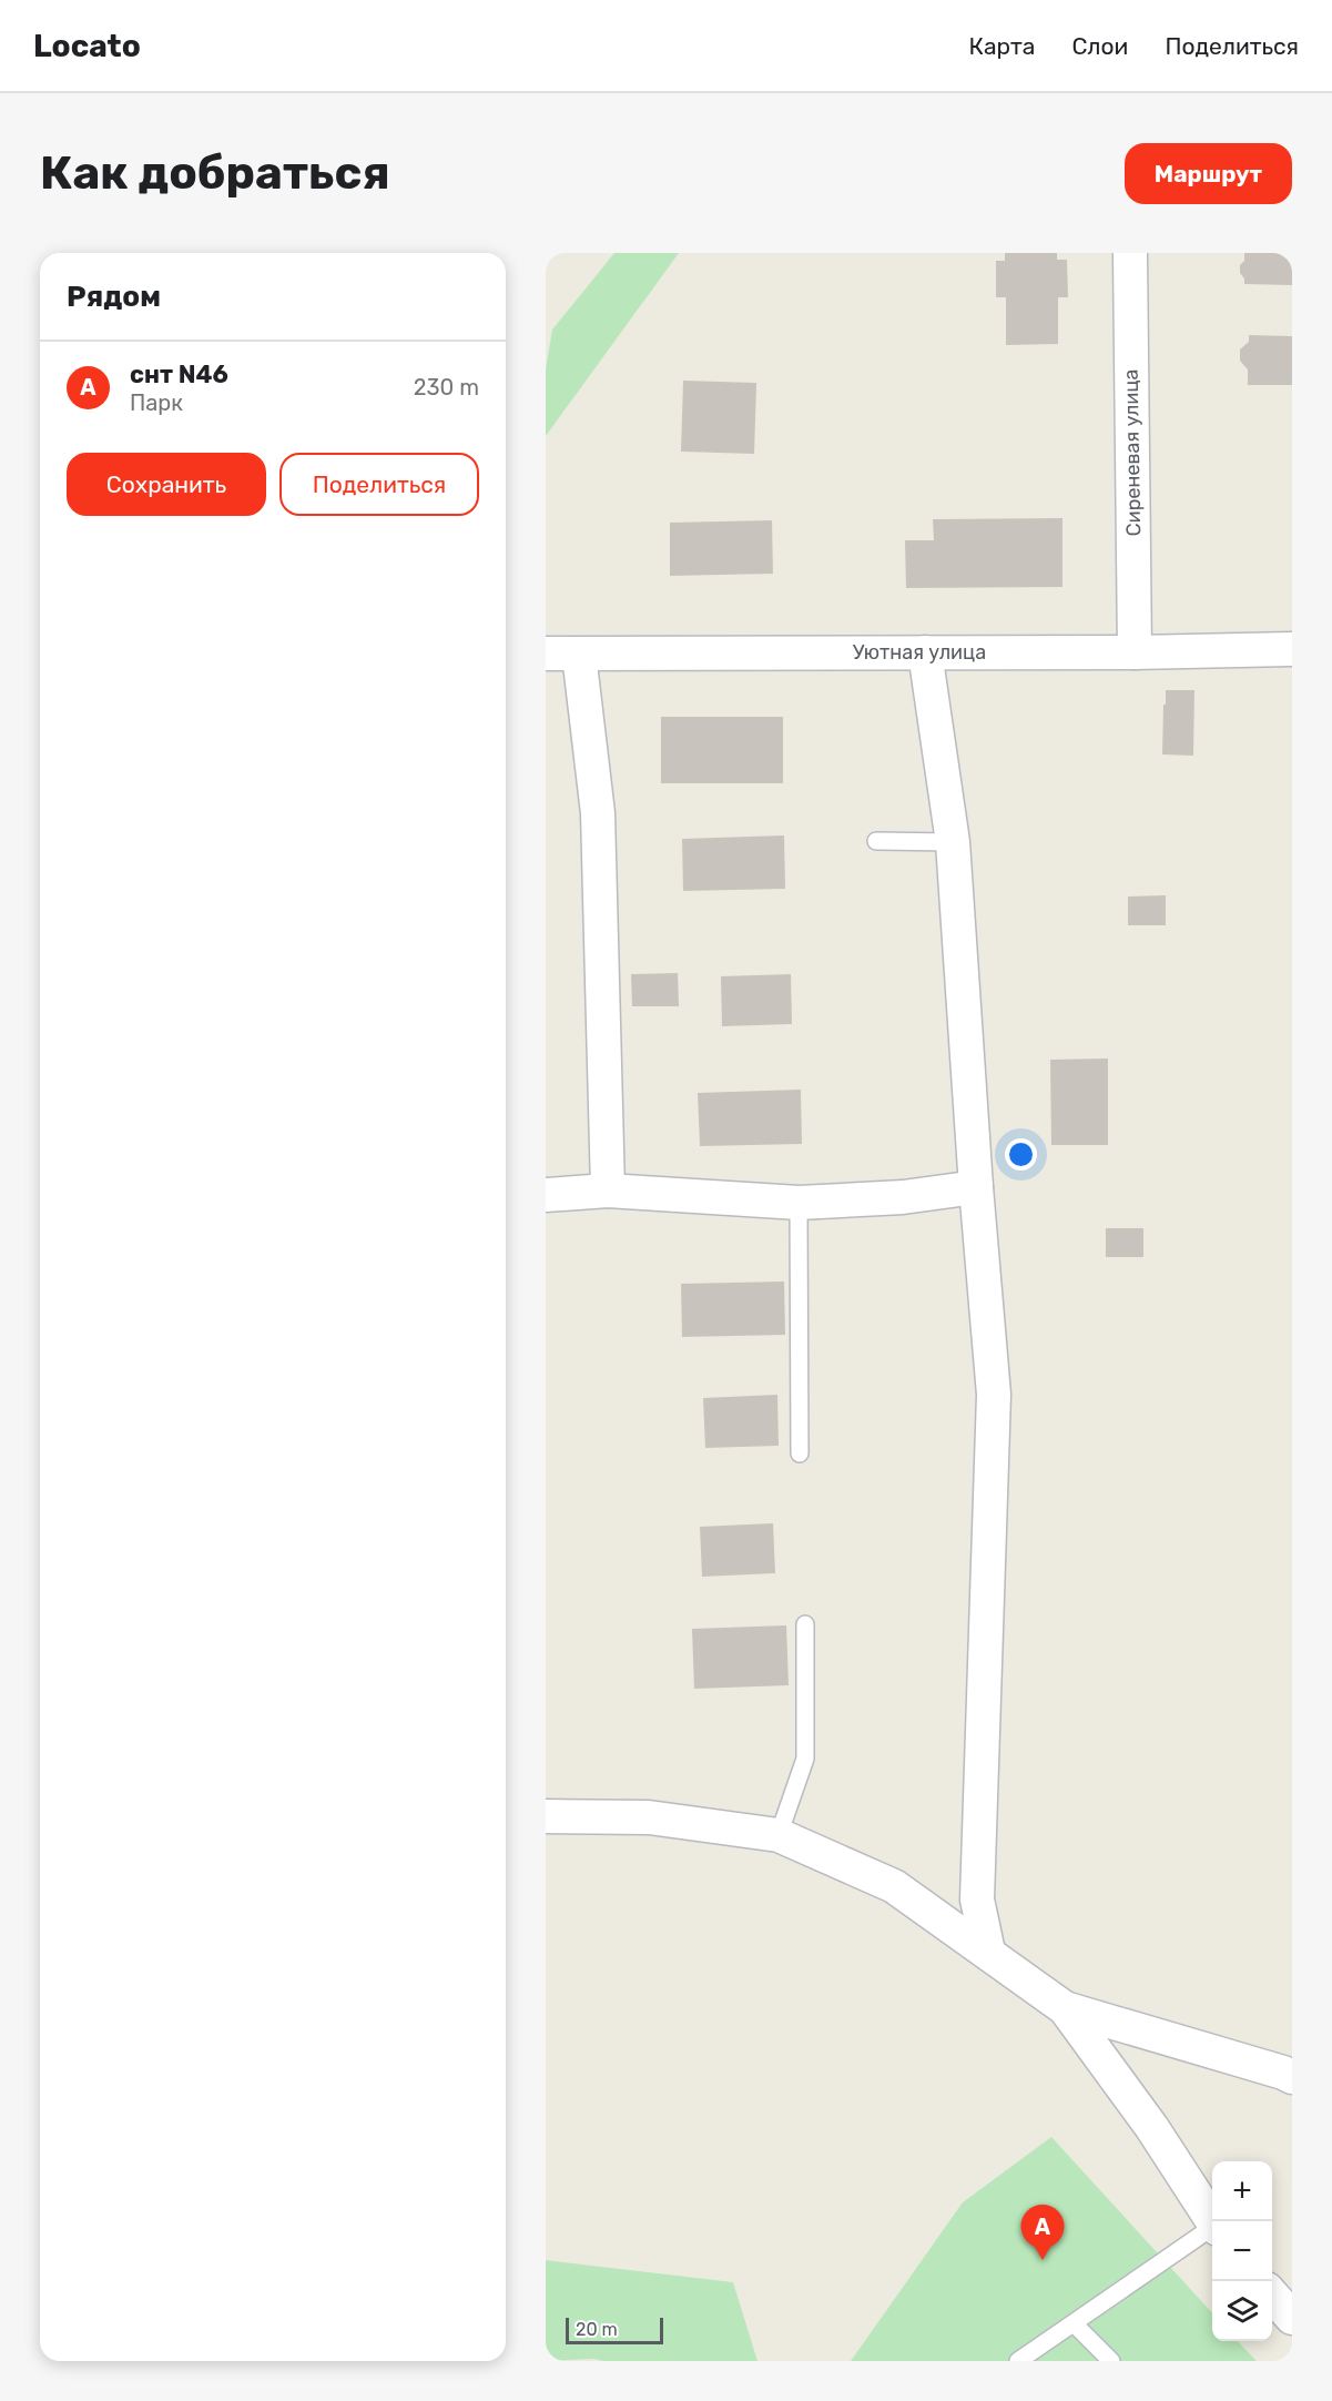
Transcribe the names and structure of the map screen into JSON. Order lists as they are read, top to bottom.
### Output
{
  "streets": {
    "street": ["Сиреневая улица", "Уютная улица"]
  },
  "crossings": [
    ["Сиреневая улица", "Уютная улица"]
  ],
  "scale_bar": "20 m",
  "page": {
    "header": "Locato",
    "nav": ["Карта", "Слои", "Поделиться"],
    "buttons": [
      "Маршрут",
      ["Сохранить", "Поделиться"]
    ],
    "title": "Как добраться",
    "heading": "Рядом",
    "list": [
      {
        "mark": "A",
        "name": "снт N46",
        "note": "Парк",
        "value": "230 m"
      }
    ],
    "map_buttons": ["+", "−"],
    "pins": "A",
    "scale": "20 m"
  }
}
